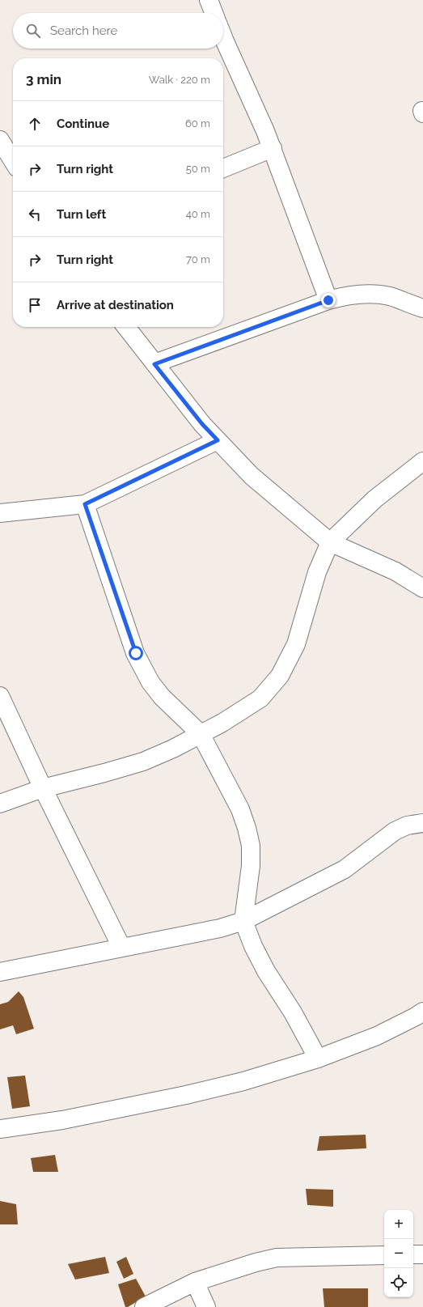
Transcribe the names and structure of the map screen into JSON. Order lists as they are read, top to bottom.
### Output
{
  "page": {
    "search": "Search here",
    "heading": ["3 min", "Walk · 220 m"],
    "list": [
      ["Continue", "60 m"],
      ["Turn right", "50 m"],
      ["Turn left", "40 m"],
      ["Turn right", "70 m"],
      "Arrive at destination"
    ],
    "map_buttons": ["+", "−"]
  }
}
